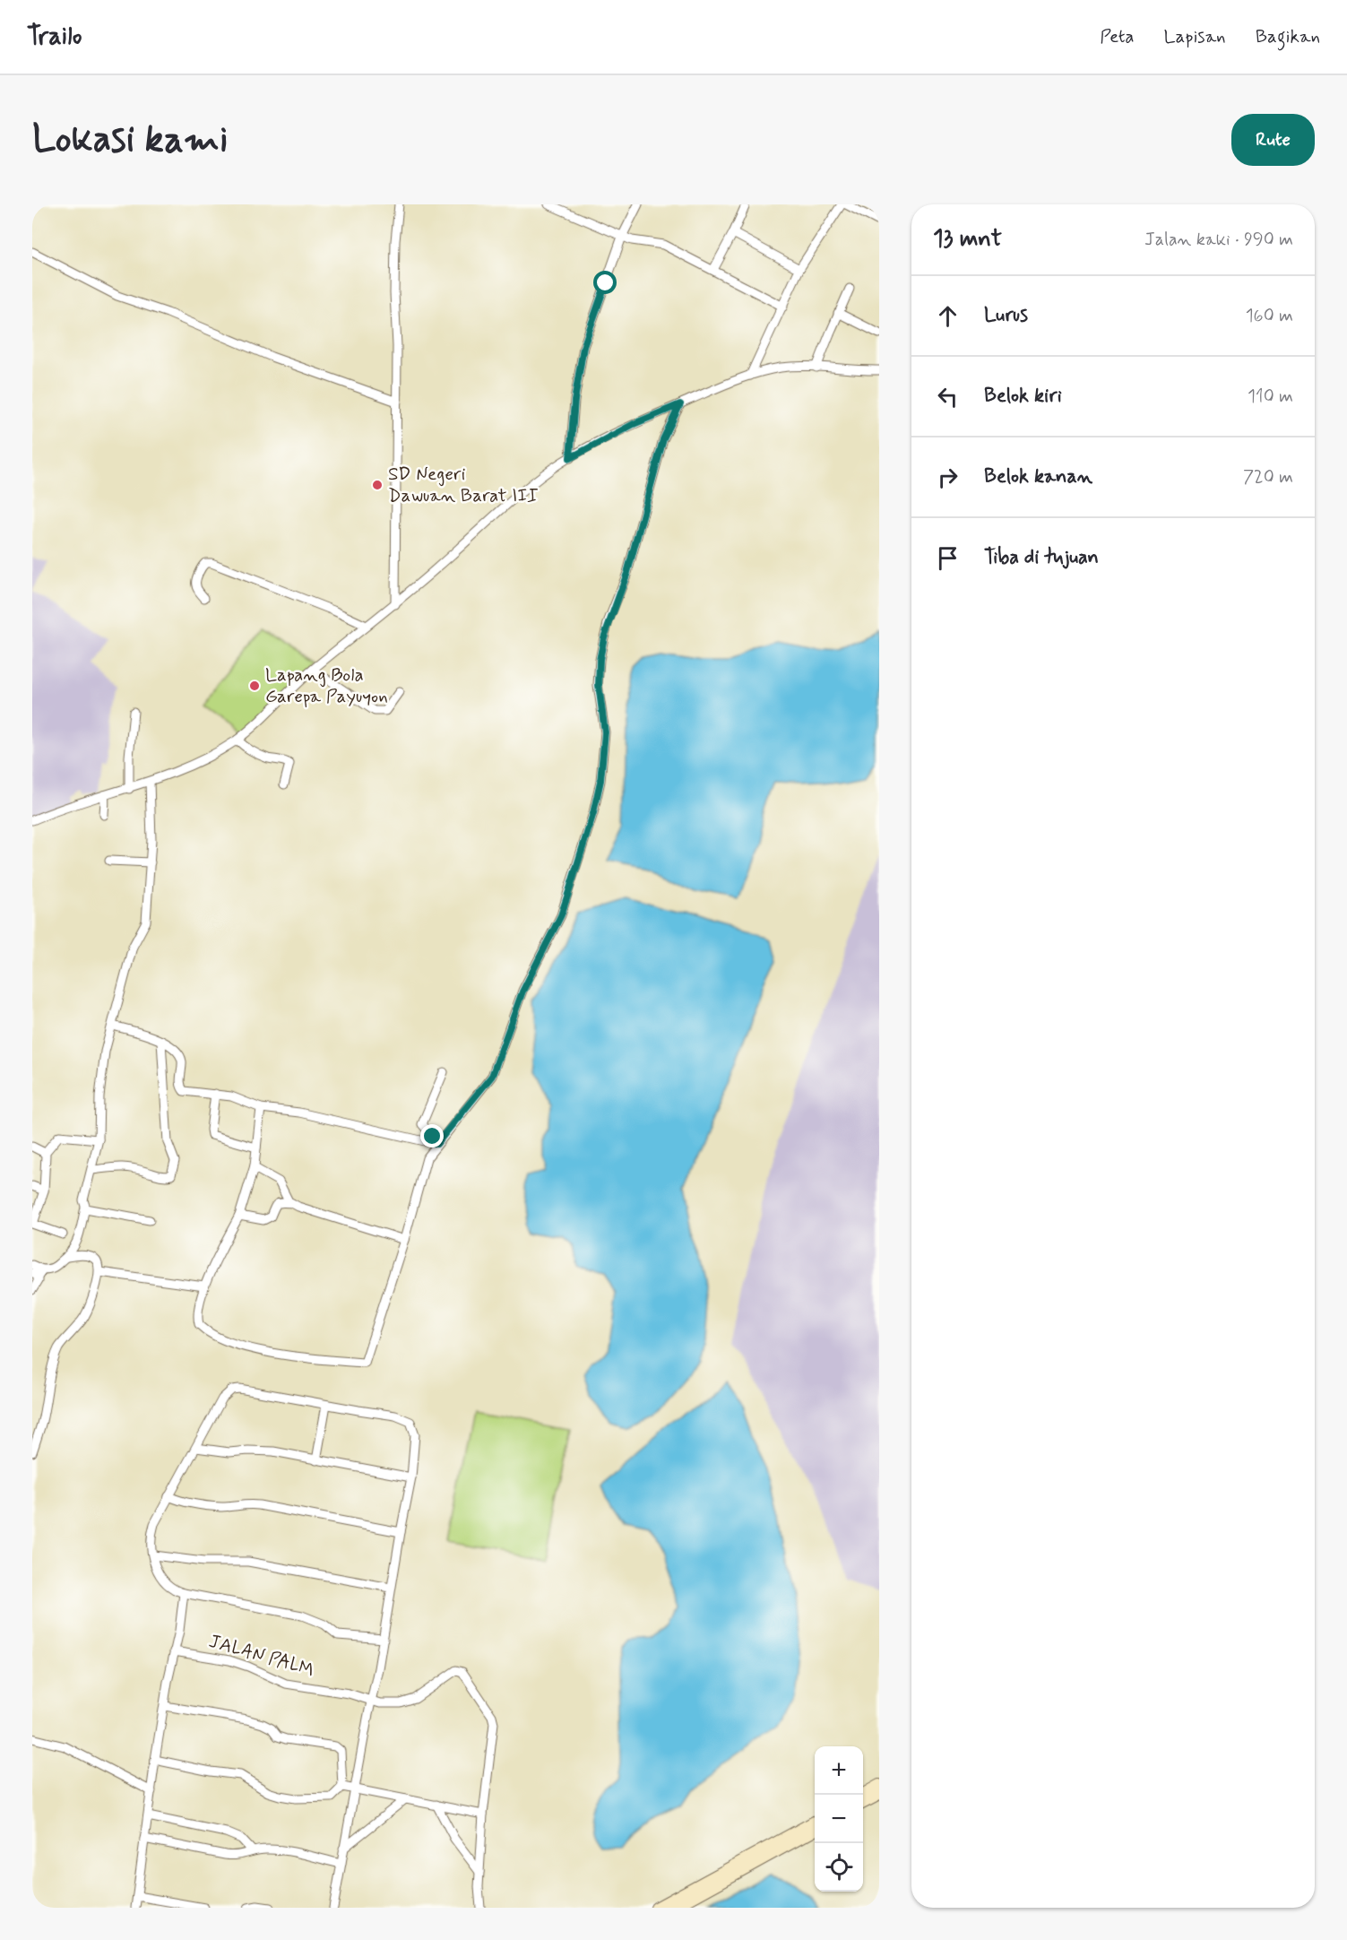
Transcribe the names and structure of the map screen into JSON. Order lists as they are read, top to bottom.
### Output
{
  "streets": {
    "street": ["JALAN PALM"]
  },
  "places": ["SD Negeri Dawuan Barat III", "Lapang Bola Garepa Payuyon"],
  "page": {
    "header": "Trailo",
    "nav": ["Peta", "Lapisan", "Bagikan"],
    "buttons": "Rute",
    "title": "Lokasi kami",
    "heading": ["13 mnt", "Jalan kaki · 990 m"],
    "list": [
      ["Lurus", "160 m"],
      ["Belok kiri", "110 m"],
      ["Belok kanan", "720 m"],
      "Tiba di tujuan"
    ],
    "map_buttons": ["+", "−"]
  }
}
